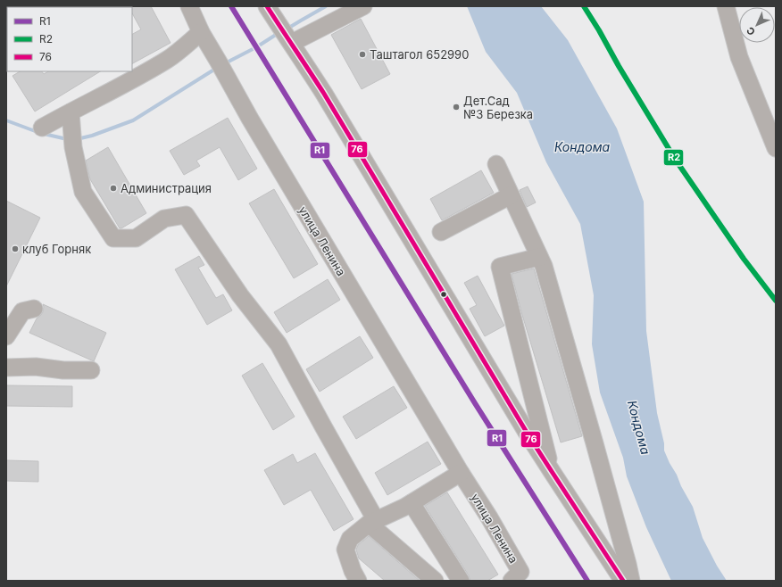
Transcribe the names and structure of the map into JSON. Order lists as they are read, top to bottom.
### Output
{
  "streets": {
    "street": ["улица Ленина"]
  },
  "water": ["Кондома"],
  "places": [
    "Таштагол 652990",
    "Дет.Сад №3 Березка",
    "Администрация",
    "клуб Горняк"
  ],
  "lines": ["transit line R1", "transit line R2", "transit line 76"],
  "legend": ["R1", "R2", "76"],
  "north": "bottom left"
}
